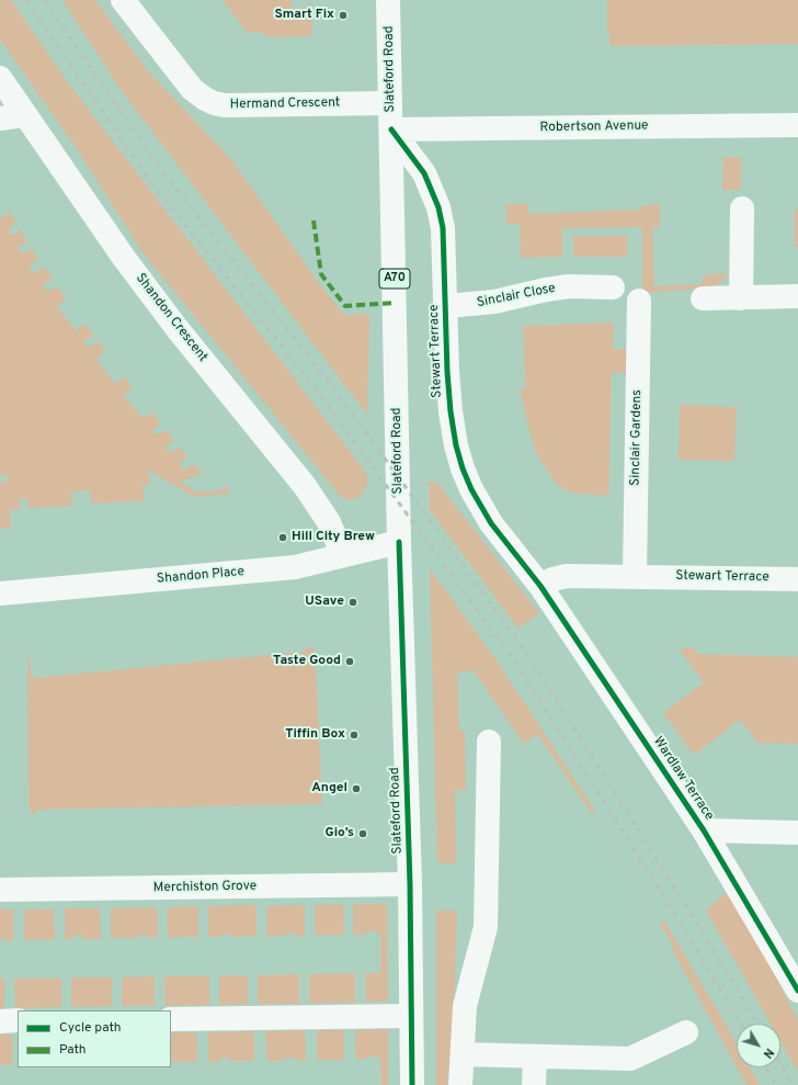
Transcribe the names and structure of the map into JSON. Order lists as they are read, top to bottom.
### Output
{
  "streets": {
    "street": [
      "Slateford Road",
      "Hermand Crescent",
      "Robertson Avenue",
      "A70",
      "Sinclair Close",
      "Shandon Crescent",
      "Stewart Terrace",
      "Sinclair Gardens",
      "Shandon Place",
      "Wardlaw Terrace",
      "Merchiston Grove"
    ]
  },
  "crossings": [
    ["Slateford Road", "Hermand Crescent"],
    ["Slateford Road", "Robertson Avenue"],
    ["Slateford Road", "Stewart Terrace"],
    ["Slateford Road", "Shandon Place"],
    ["Slateford Road", "Merchiston Grove"],
    ["Robertson Avenue", "Stewart Terrace"],
    ["Sinclair Close", "Stewart Terrace"],
    ["Shandon Crescent", "Shandon Place"],
    ["Stewart Terrace", "Sinclair Gardens"],
    ["Stewart Terrace", "Wardlaw Terrace"]
  ],
  "places": [
    "Smart Fix",
    "Hill City Brew",
    "USave",
    "Taste Good",
    "Tiffin Box",
    "Angel",
    "Gio’s"
  ],
  "legend": ["Cycle path", "Path"],
  "north": "bottom right"
}
